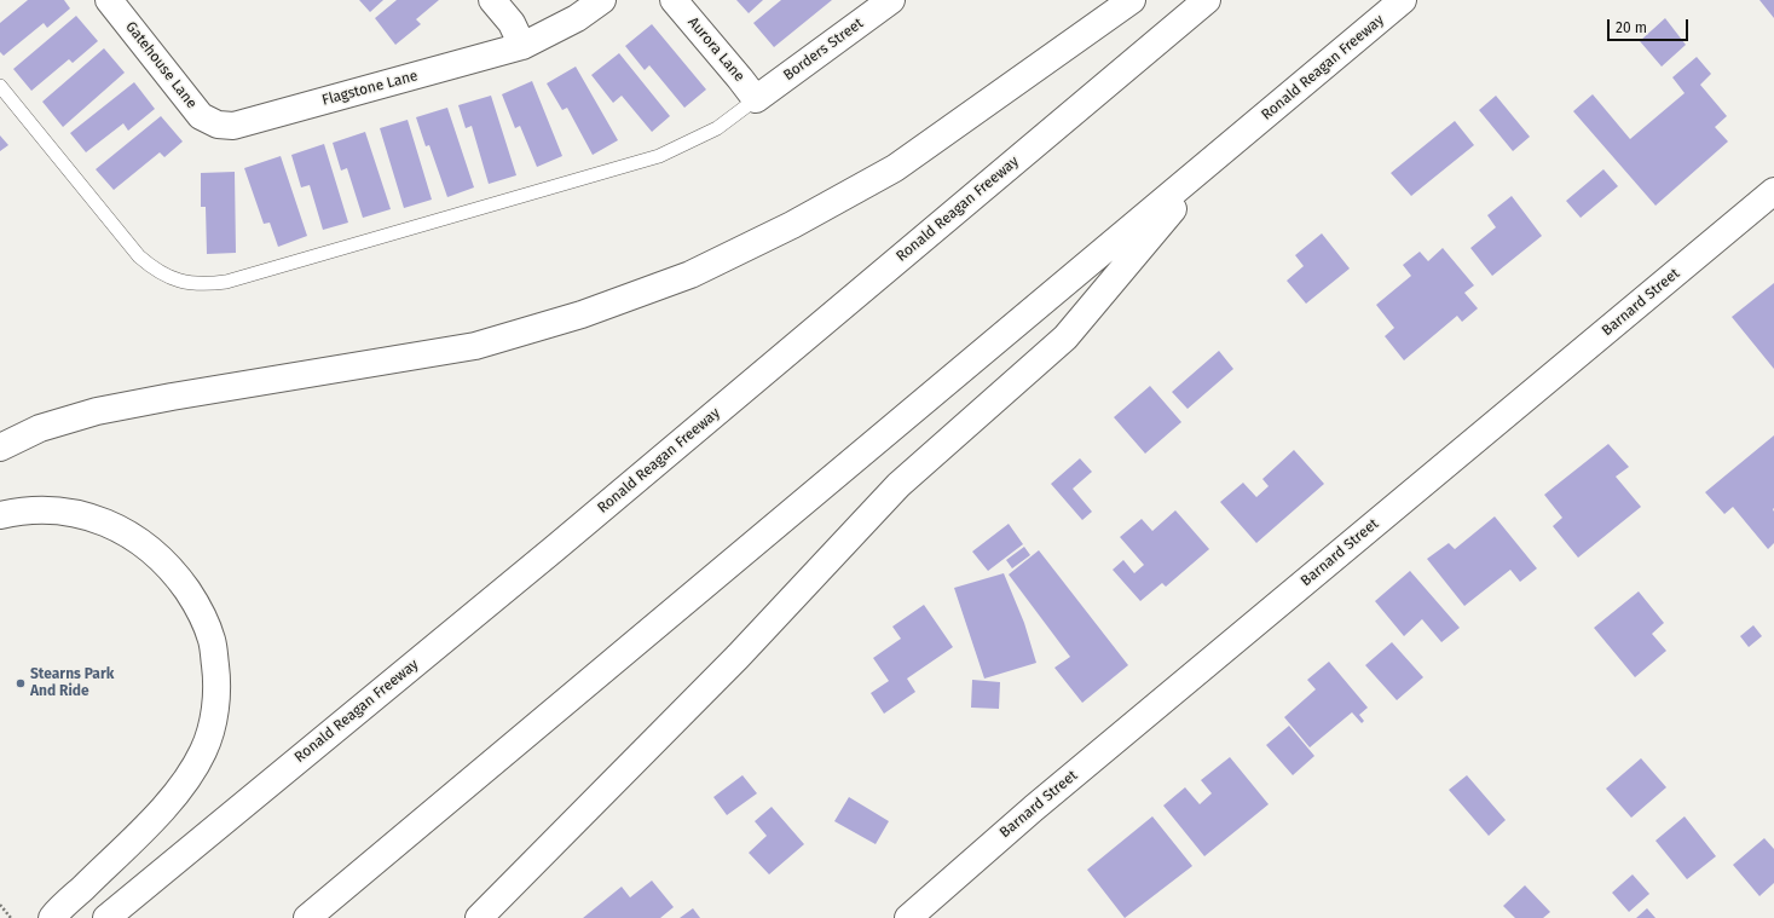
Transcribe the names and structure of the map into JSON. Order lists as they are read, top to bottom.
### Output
{
  "streets": {
    "main road": [
      "Aurora Lane",
      "Borders Street",
      "Gatehouse Lane",
      "Ronald Reagan Freeway",
      "Flagstone Lane",
      "Barnard Street"
    ]
  },
  "crossings": [
    ["Aurora Lane", "Borders Street"],
    ["Gatehouse Lane", "Flagstone Lane"]
  ],
  "places": ["Stearns Park And Ride"],
  "scale_bar": "20 m"
}
